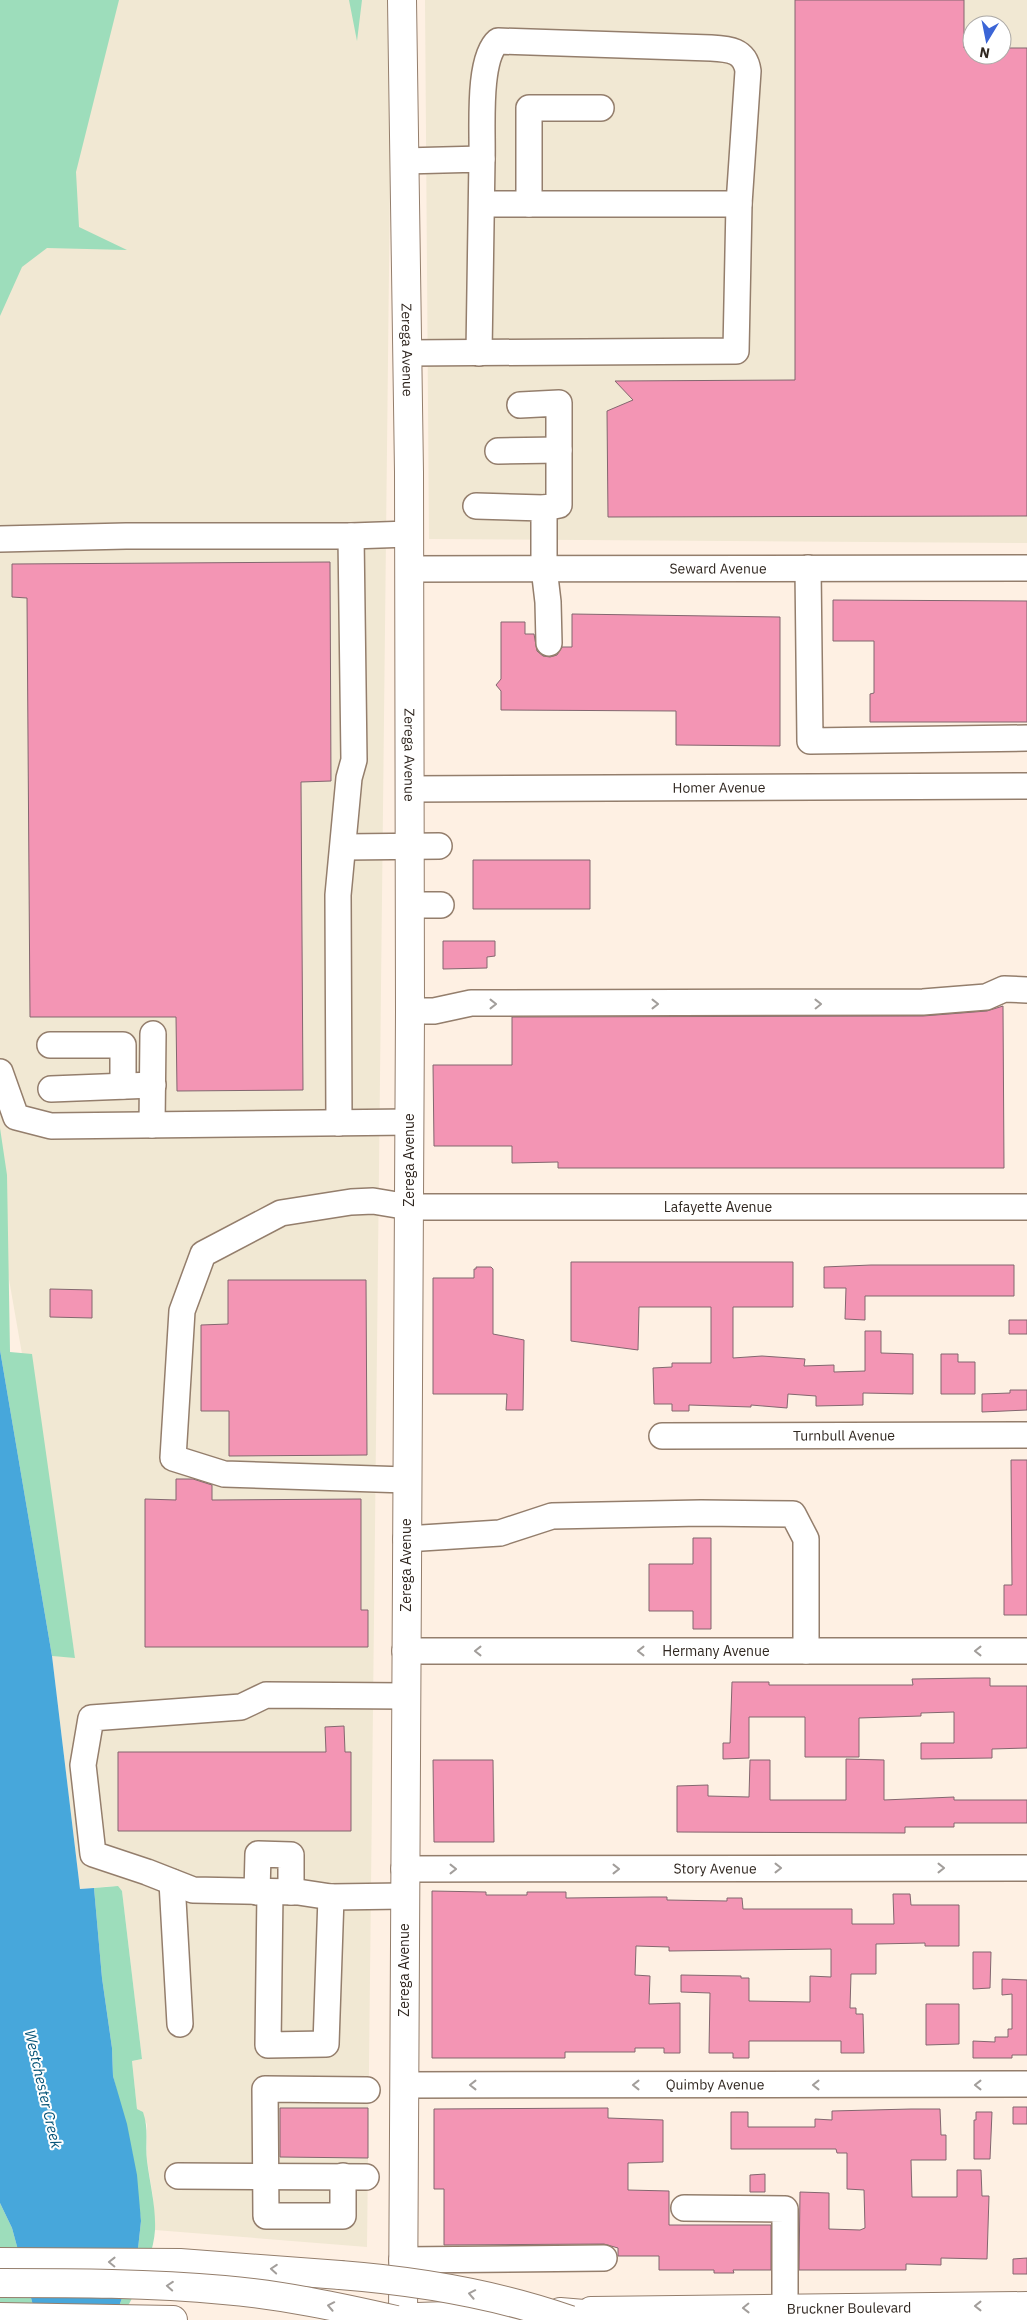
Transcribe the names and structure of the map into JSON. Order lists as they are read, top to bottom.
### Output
{
  "streets": {
    "main road": ["Zerega Avenue", "Bruckner Boulevard"],
    "street": [
      "Seward Avenue",
      "Homer Avenue",
      "Lafayette Avenue",
      "Turnbull Avenue",
      "Hermany Avenue",
      "Story Avenue",
      "Quimby Avenue"
    ]
  },
  "crossings": [
    ["Zerega Avenue", "Seward Avenue"],
    ["Zerega Avenue", "Homer Avenue"],
    ["Zerega Avenue", "Lafayette Avenue"],
    ["Zerega Avenue", "Hermany Avenue"],
    ["Zerega Avenue", "Story Avenue"],
    ["Zerega Avenue", "Quimby Avenue"],
    ["Zerega Avenue", "Bruckner Boulevard"]
  ],
  "one_way": ["Hermany Avenue", "Story Avenue", "Bruckner Boulevard"],
  "water": ["Westchester Creek"],
  "north": "bottom"
}
